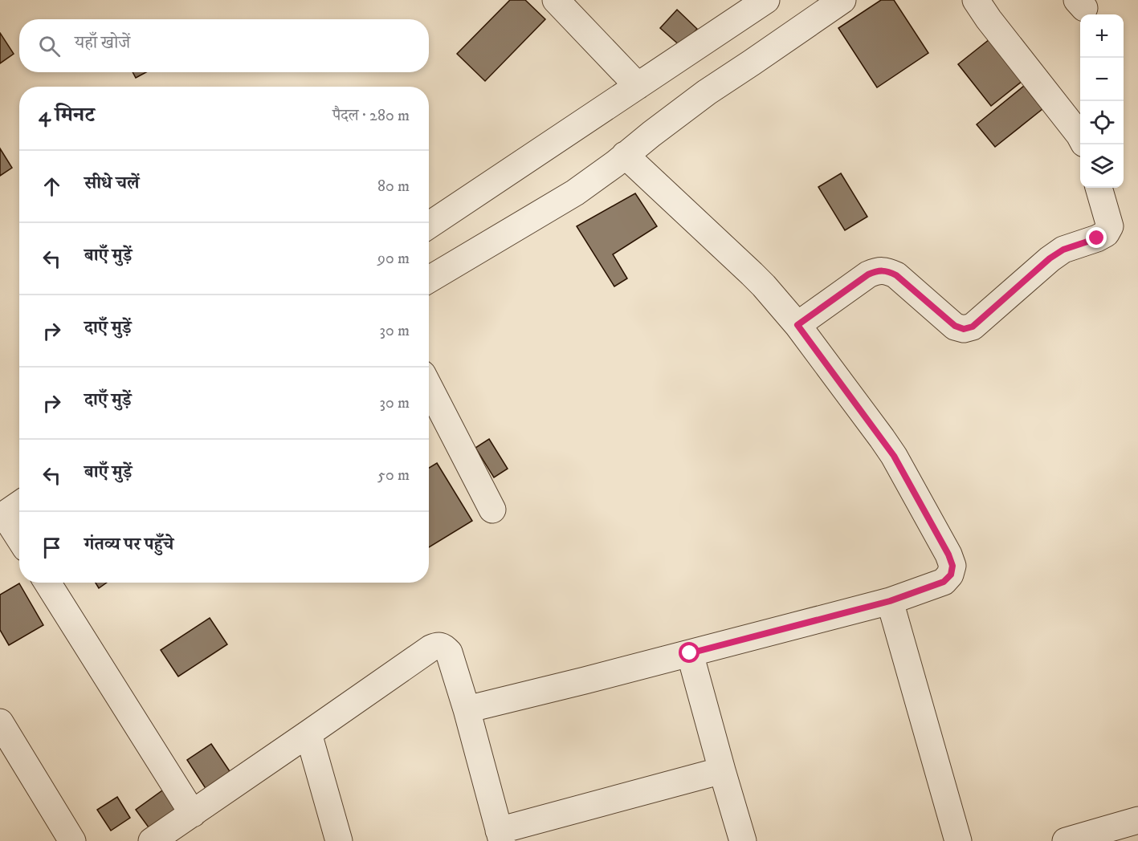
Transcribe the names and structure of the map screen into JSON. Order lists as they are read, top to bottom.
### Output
{
  "page": {
    "map_buttons": ["+", "−"],
    "search": "यहाँ खोजें",
    "heading": ["4 मिनट", "पैदल · 280 m"],
    "list": [
      ["सीधे चलें", "80 m"],
      ["बाएँ मुड़ें", "90 m"],
      ["दाएँ मुड़ें", "30 m"],
      ["दाएँ मुड़ें", "30 m"],
      ["बाएँ मुड़ें", "50 m"],
      "गंतव्य पर पहुँचे"
    ]
  }
}
